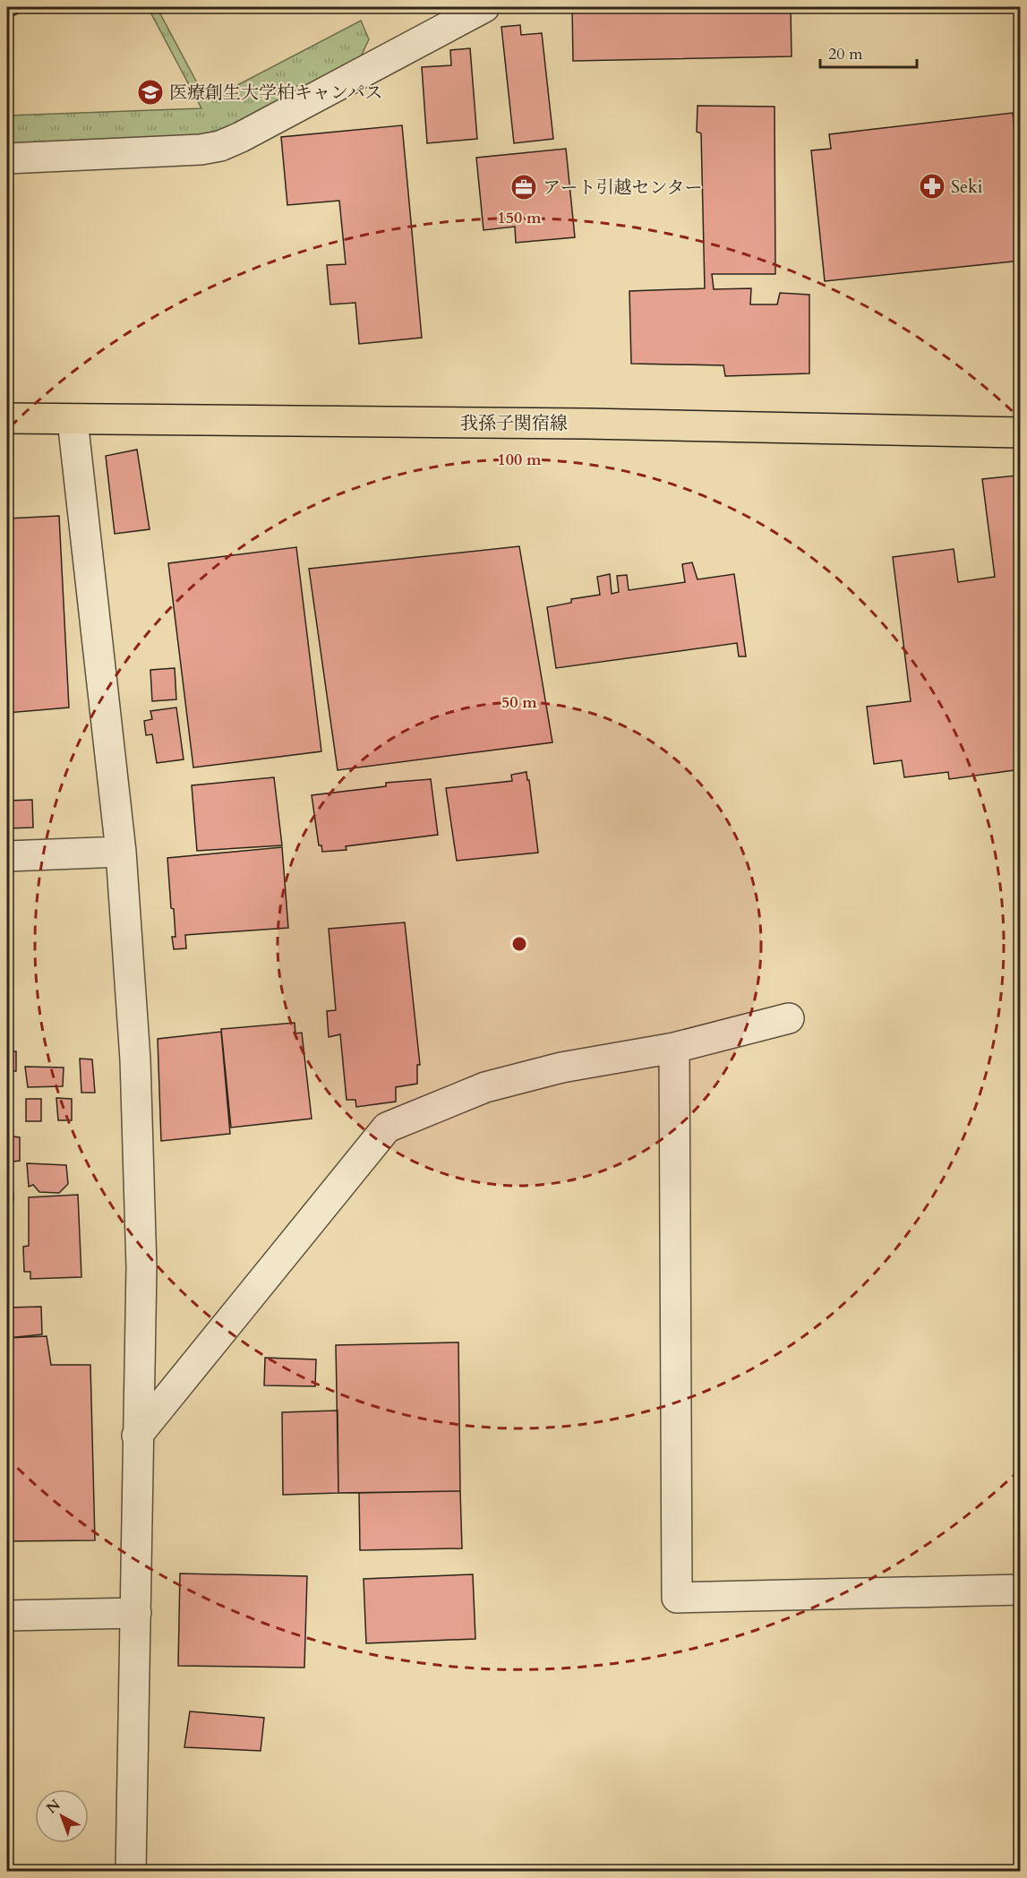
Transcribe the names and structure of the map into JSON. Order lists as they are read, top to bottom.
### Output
{
  "streets": {
    "main road": ["我孫子関宿線"]
  },
  "places": {
    "school or university": ["医療創生大学柏キャンパス"],
    "pharmacy": ["Seki"],
    "office": ["アート引越センター"]
  },
  "scale_bar": "20 m",
  "north": "top left",
  "rings": ["150 m", "100 m", "50 m"]
}
